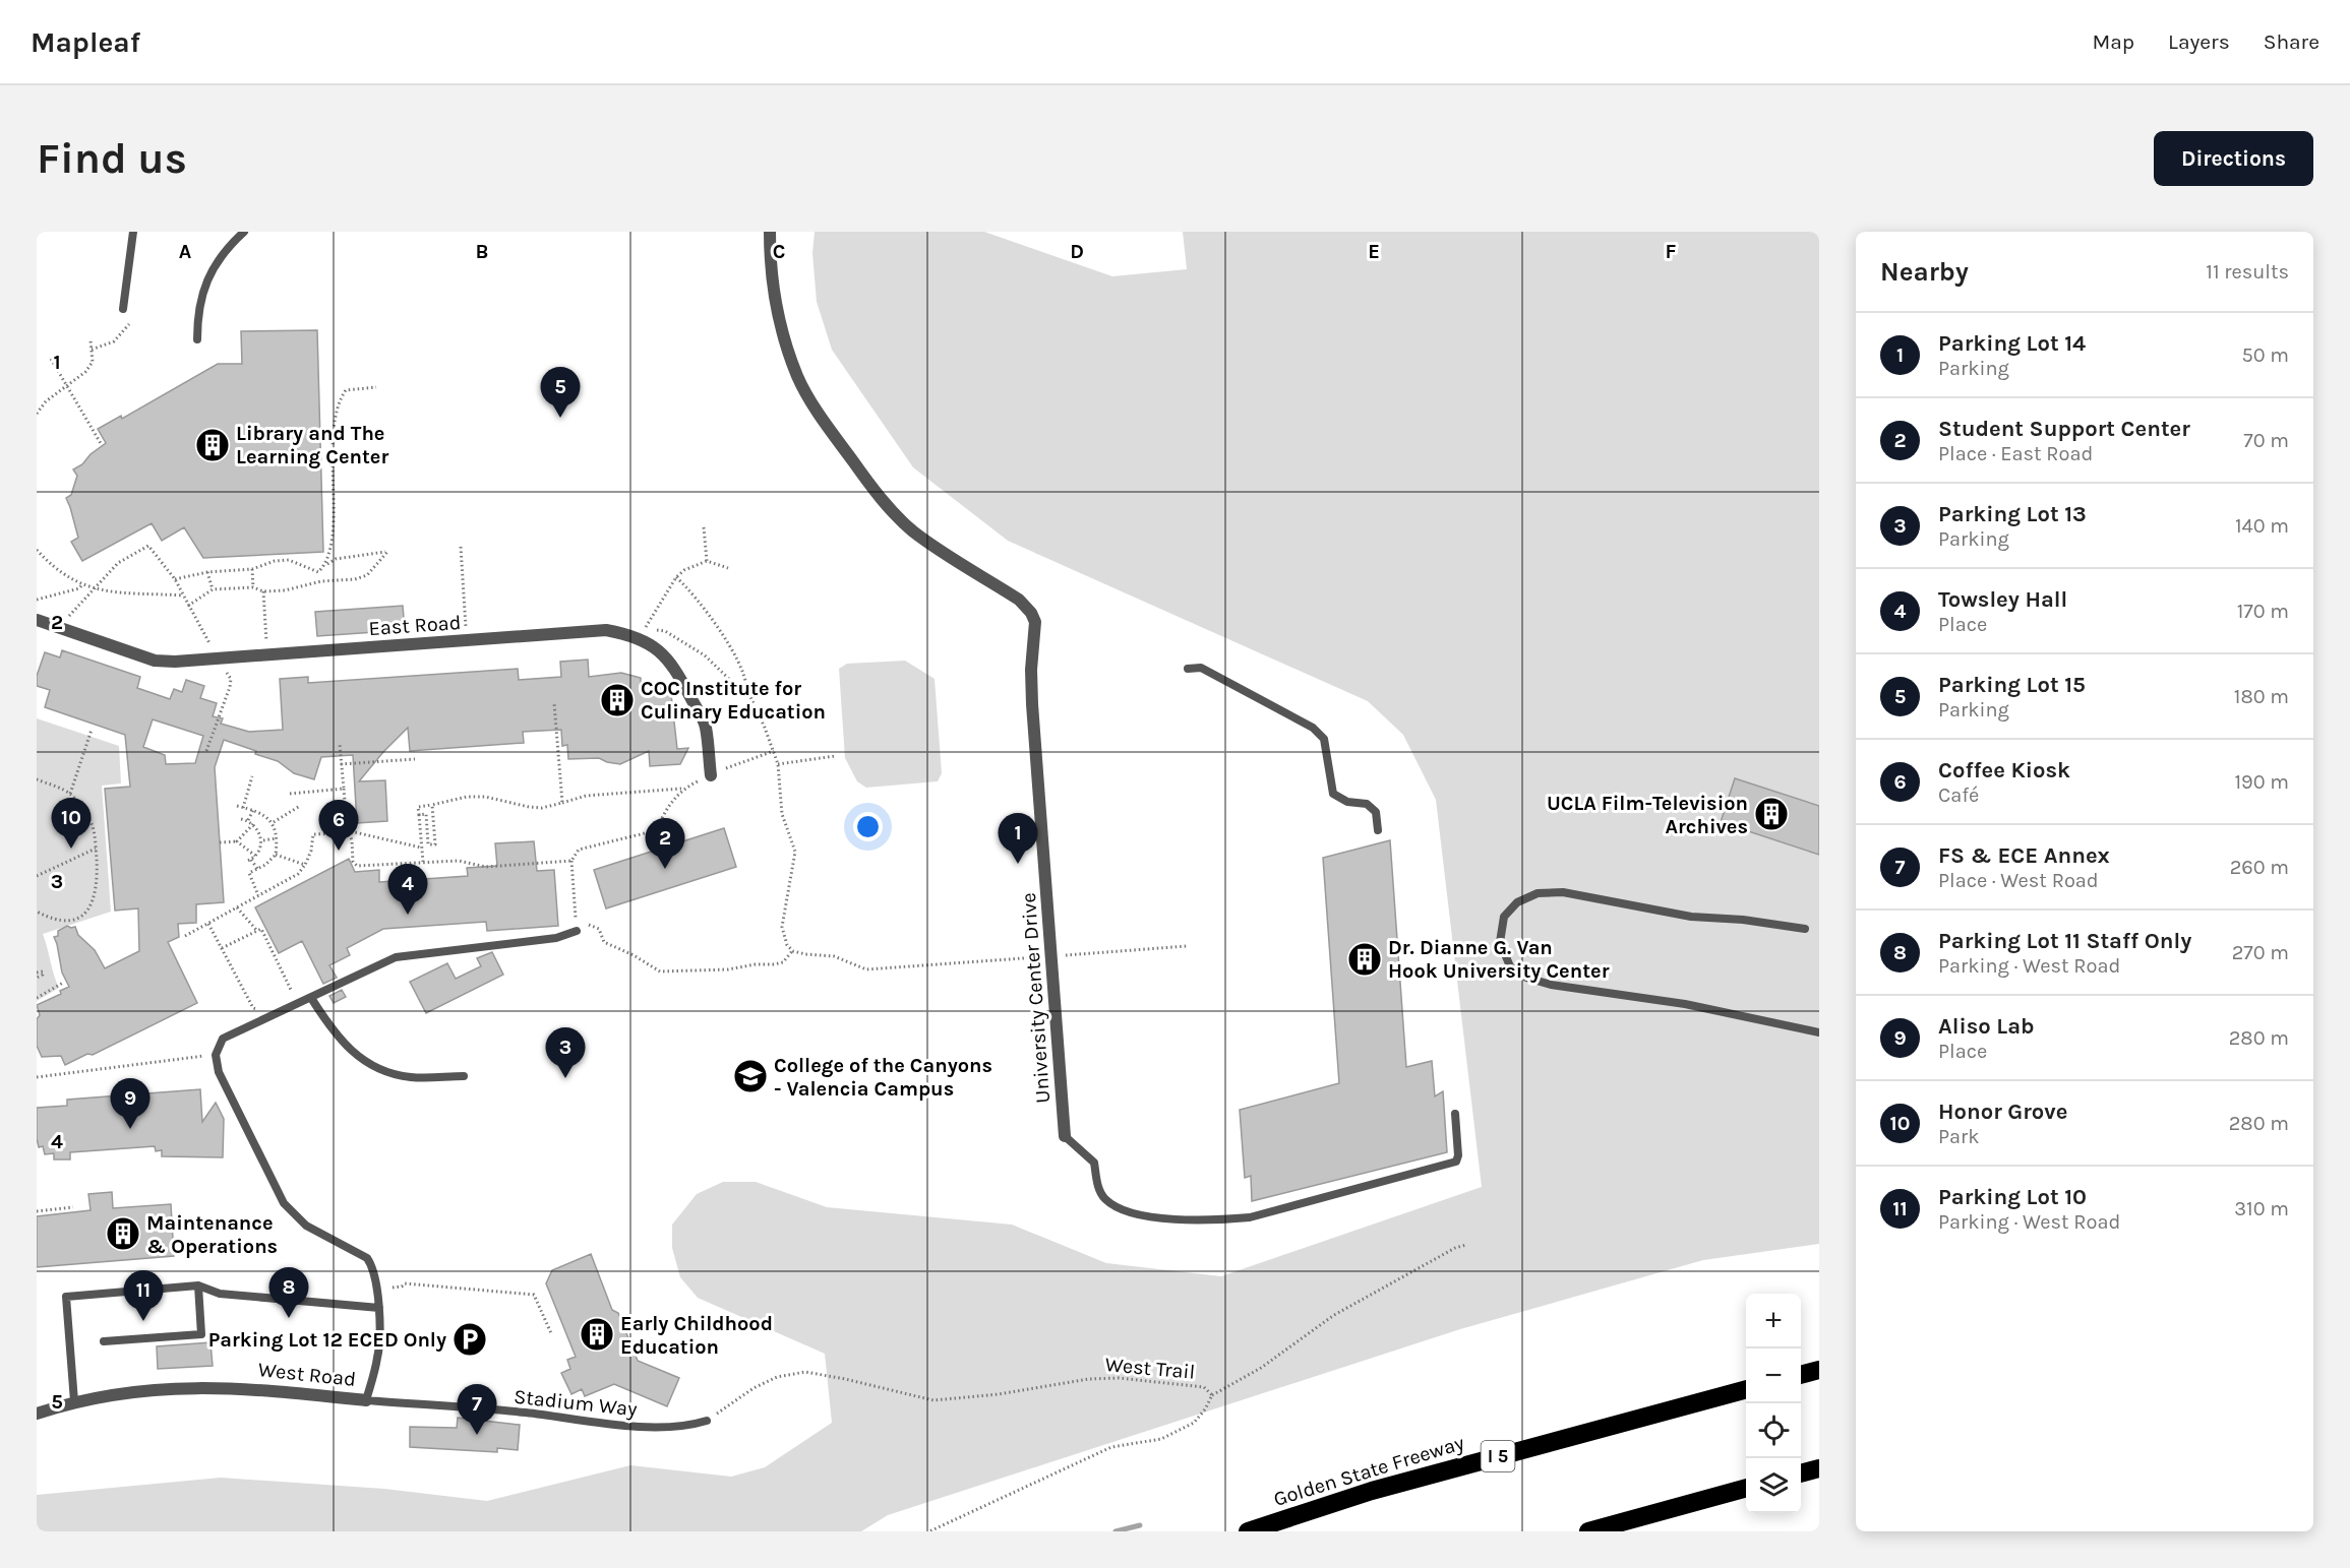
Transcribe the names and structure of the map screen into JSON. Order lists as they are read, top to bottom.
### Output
{
  "streets": {
    "highway": ["I 5", "Golden State Freeway"],
    "street": ["East Road", "University Center Drive", "West Road"],
    "lane": ["Stadium Way"],
    "path": ["West Trail"]
  },
  "crossings": [
    ["West Trail", "Stadium Way"],
    ["West Road", "Stadium Way"]
  ],
  "places": {
    "building": [
      "Library and The Learning Center",
      "COC Institute for Culinary Education",
      "UCLA Film-Television Archives",
      "Dr. Dianne G. Van Hook University Center",
      "Maintenance & Operations",
      "Early Childhood Education"
    ],
    "school or university": ["College of the Canyons - Valencia Campus"],
    "parking": ["Parking Lot 12 ECED Only"]
  },
  "page": {
    "header": "Mapleaf",
    "nav": ["Map", "Layers", "Share"],
    "buttons": "Directions",
    "title": "Find us",
    "heading": ["Nearby", "11 results"],
    "list": [
      {
        "mark": "1",
        "name": "Parking Lot 14",
        "note": "Parking",
        "value": "50 m"
      },
      {
        "mark": "2",
        "name": "Student Support Center",
        "note": "Place · East Road",
        "value": "70 m"
      },
      {
        "mark": "3",
        "name": "Parking Lot 13",
        "note": "Parking",
        "value": "140 m"
      },
      {
        "mark": "4",
        "name": "Towsley Hall",
        "note": "Place",
        "value": "170 m"
      },
      {
        "mark": "5",
        "name": "Parking Lot 15",
        "note": "Parking",
        "value": "180 m"
      },
      {
        "mark": "6",
        "name": "Coffee Kiosk",
        "note": "Café",
        "value": "190 m"
      },
      {
        "mark": "7",
        "name": "FS & ECE Annex",
        "note": "Place · West Road",
        "value": "260 m"
      },
      {
        "mark": "8",
        "name": "Parking Lot 11 Staff Only",
        "note": "Parking · West Road",
        "value": "270 m"
      },
      {
        "mark": "9",
        "name": "Aliso Lab",
        "note": "Place",
        "value": "280 m"
      },
      {
        "mark": "10",
        "name": "Honor Grove",
        "note": "Park",
        "value": "280 m"
      },
      {
        "mark": "11",
        "name": "Parking Lot 10",
        "note": "Parking · West Road",
        "value": "310 m"
      }
    ],
    "pins": [
      "5",
      "10",
      "6",
      "1",
      "2",
      "4",
      "3",
      "9",
      "8",
      "11",
      "7"
    ],
    "map_buttons": ["+", "−"]
  },
  "grid": {
    "columns": [
      "A",
      "B",
      "C",
      "D",
      "E",
      "F"
    ],
    "rows": [
      "1",
      "2",
      "3",
      "4",
      "5"
    ]
  }
}
